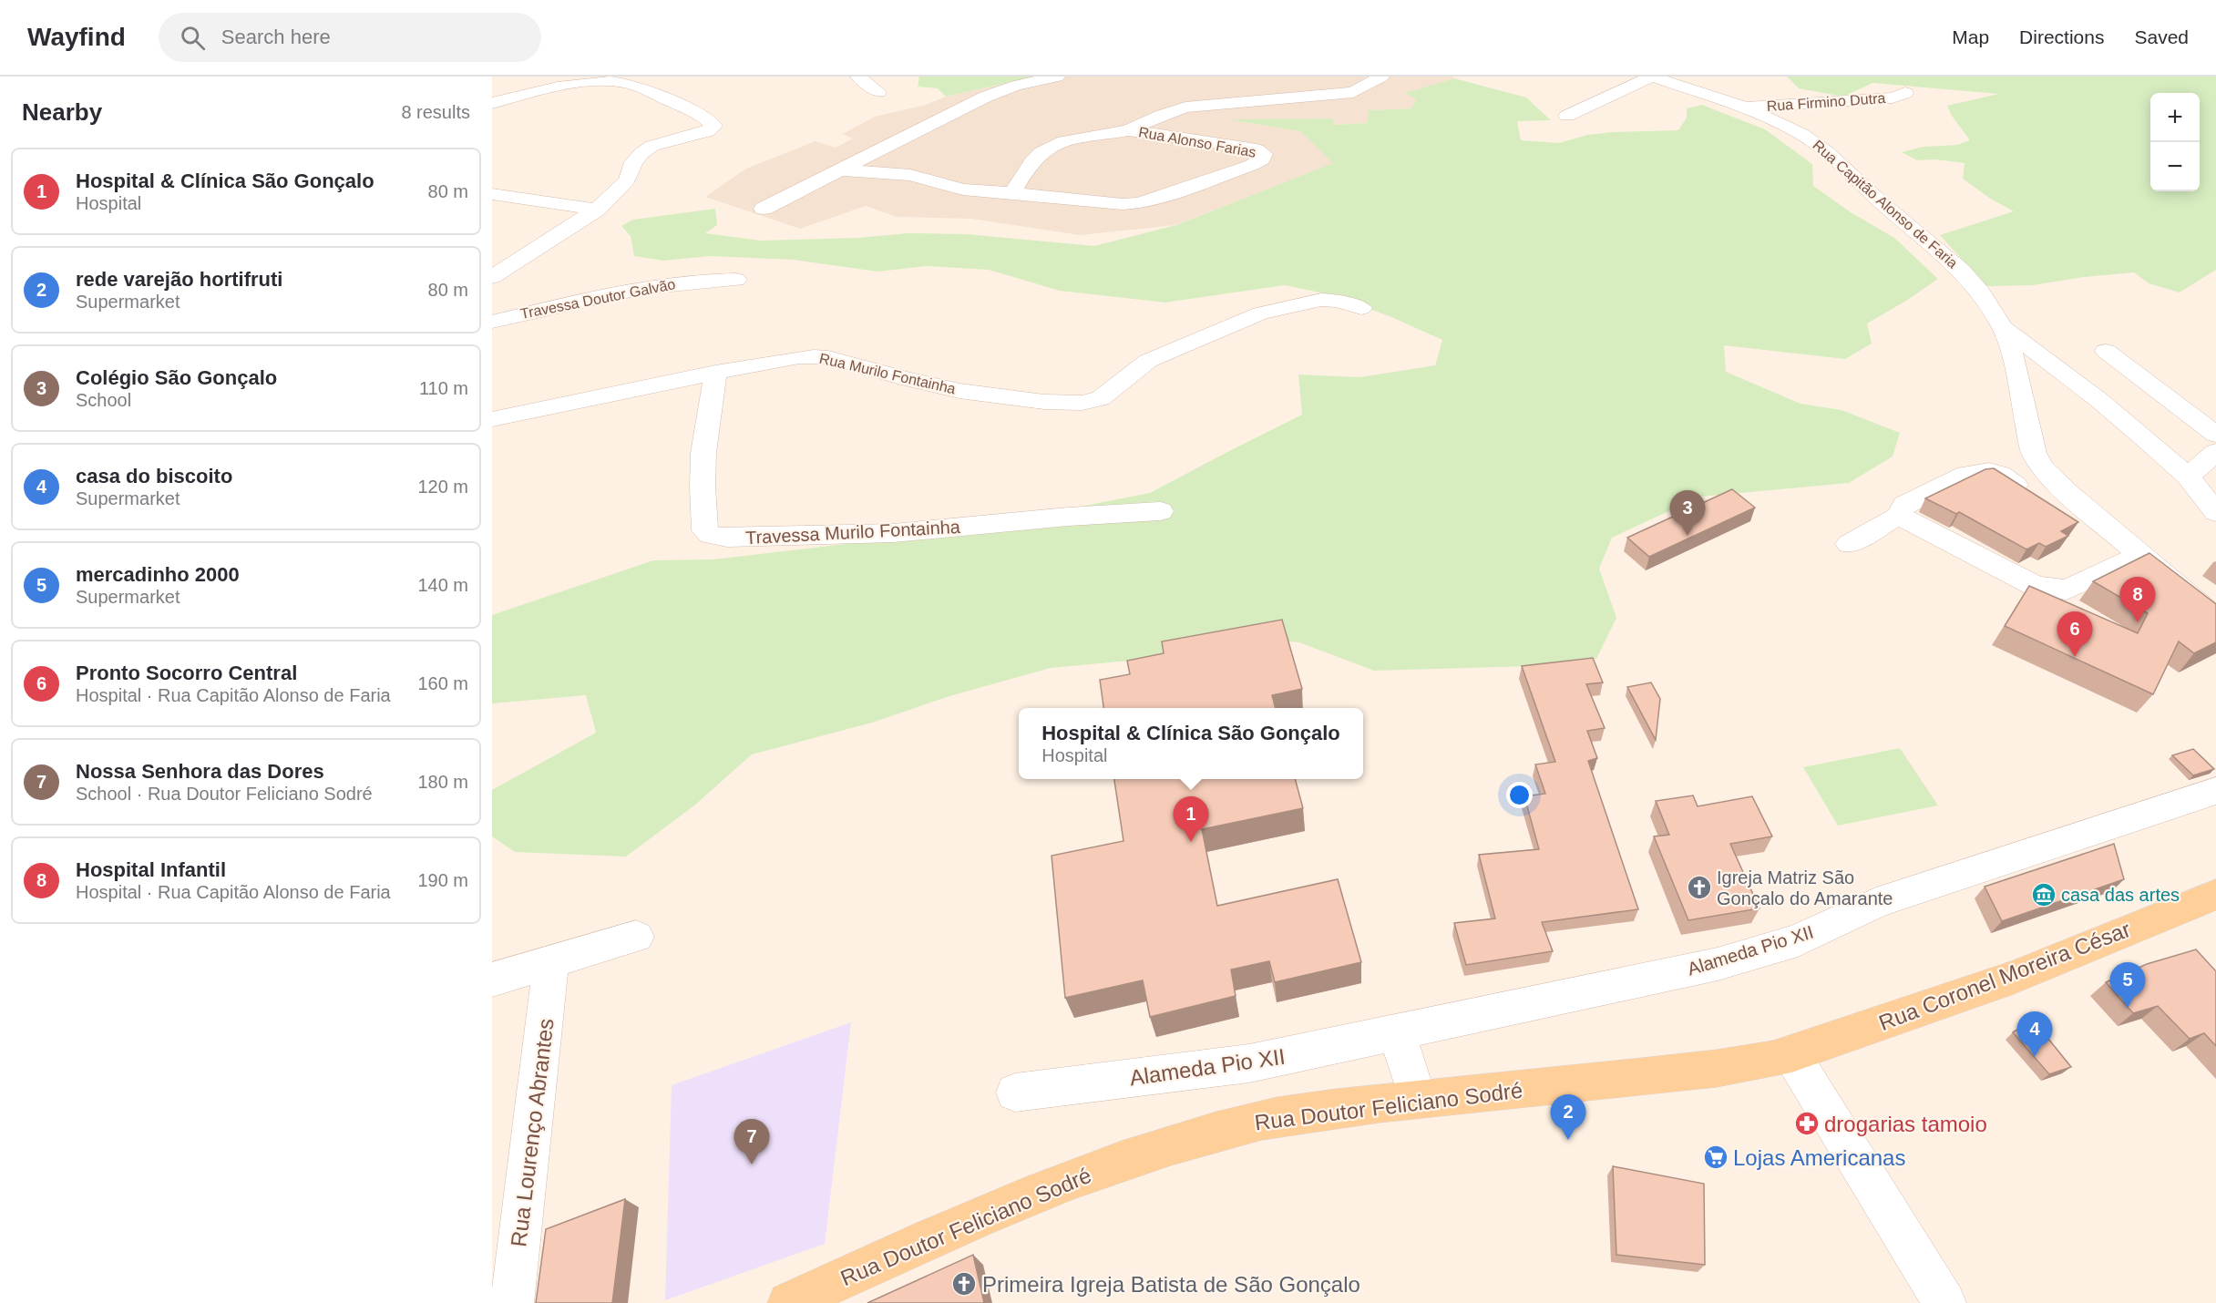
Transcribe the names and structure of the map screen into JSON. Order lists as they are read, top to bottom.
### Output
{
  "streets": {
    "main road": ["Rua Coronel Moreira César", "Rua Doutor Feliciano Sodré"],
    "street": [
      "Rua Firmino Dutra",
      "Rua Alonso Farias",
      "Rua Capitão Alonso de Faria",
      "Travessa Doutor Galvão",
      "Rua Murilo Fontainha",
      "Travessa Murilo Fontainha",
      "Alameda Pio XII",
      "Rua Lourenço Abrantes"
    ]
  },
  "crossings": [
    ["Rua Firmino Dutra", "Rua Capitão Alonso de Faria"],
    ["Rua Murilo Fontainha", "Travessa Murilo Fontainha"],
    ["Rua Coronel Moreira César", "Rua Doutor Feliciano Sodré"]
  ],
  "places": {
    "church": ["Igreja Matriz São Gonçalo do Amarante", "Primeira Igreja Batista de São Gonçalo"],
    "museum": ["casa das artes"],
    "pharmacy": ["drogarias tamoio"],
    "supermarket": ["Lojas Americanas"]
  },
  "page": {
    "header": "Wayfind",
    "search": "Search here",
    "nav": ["Map", "Directions", "Saved"],
    "heading": ["Nearby", "8 results"],
    "map_buttons": ["+", "−"],
    "list": [
      {
        "mark": "1",
        "name": "Hospital & Clínica São Gonçalo",
        "note": "Hospital",
        "value": "80 m"
      },
      {
        "mark": "2",
        "name": "rede varejão hortifruti",
        "note": "Supermarket",
        "value": "80 m"
      },
      {
        "mark": "3",
        "name": "Colégio São Gonçalo",
        "note": "School",
        "value": "110 m"
      },
      {
        "mark": "4",
        "name": "casa do biscoito",
        "note": "Supermarket",
        "value": "120 m"
      },
      {
        "mark": "5",
        "name": "mercadinho 2000",
        "note": "Supermarket",
        "value": "140 m"
      },
      {
        "mark": "6",
        "name": "Pronto Socorro Central",
        "note": "Hospital · Rua Capitão Alonso de Faria",
        "value": "160 m"
      },
      {
        "mark": "7",
        "name": "Nossa Senhora das Dores",
        "note": "School · Rua Doutor Feliciano Sodré",
        "value": "180 m"
      },
      {
        "mark": "8",
        "name": "Hospital Infantil",
        "note": "Hospital · Rua Capitão Alonso de Faria",
        "value": "190 m"
      }
    ],
    "pins": [
      "3",
      "8",
      "6",
      "1",
      "5",
      "4",
      "2",
      "7"
    ],
    "popup": ["Hospital & Clínica São Gonçalo", "Hospital"]
  }
}
